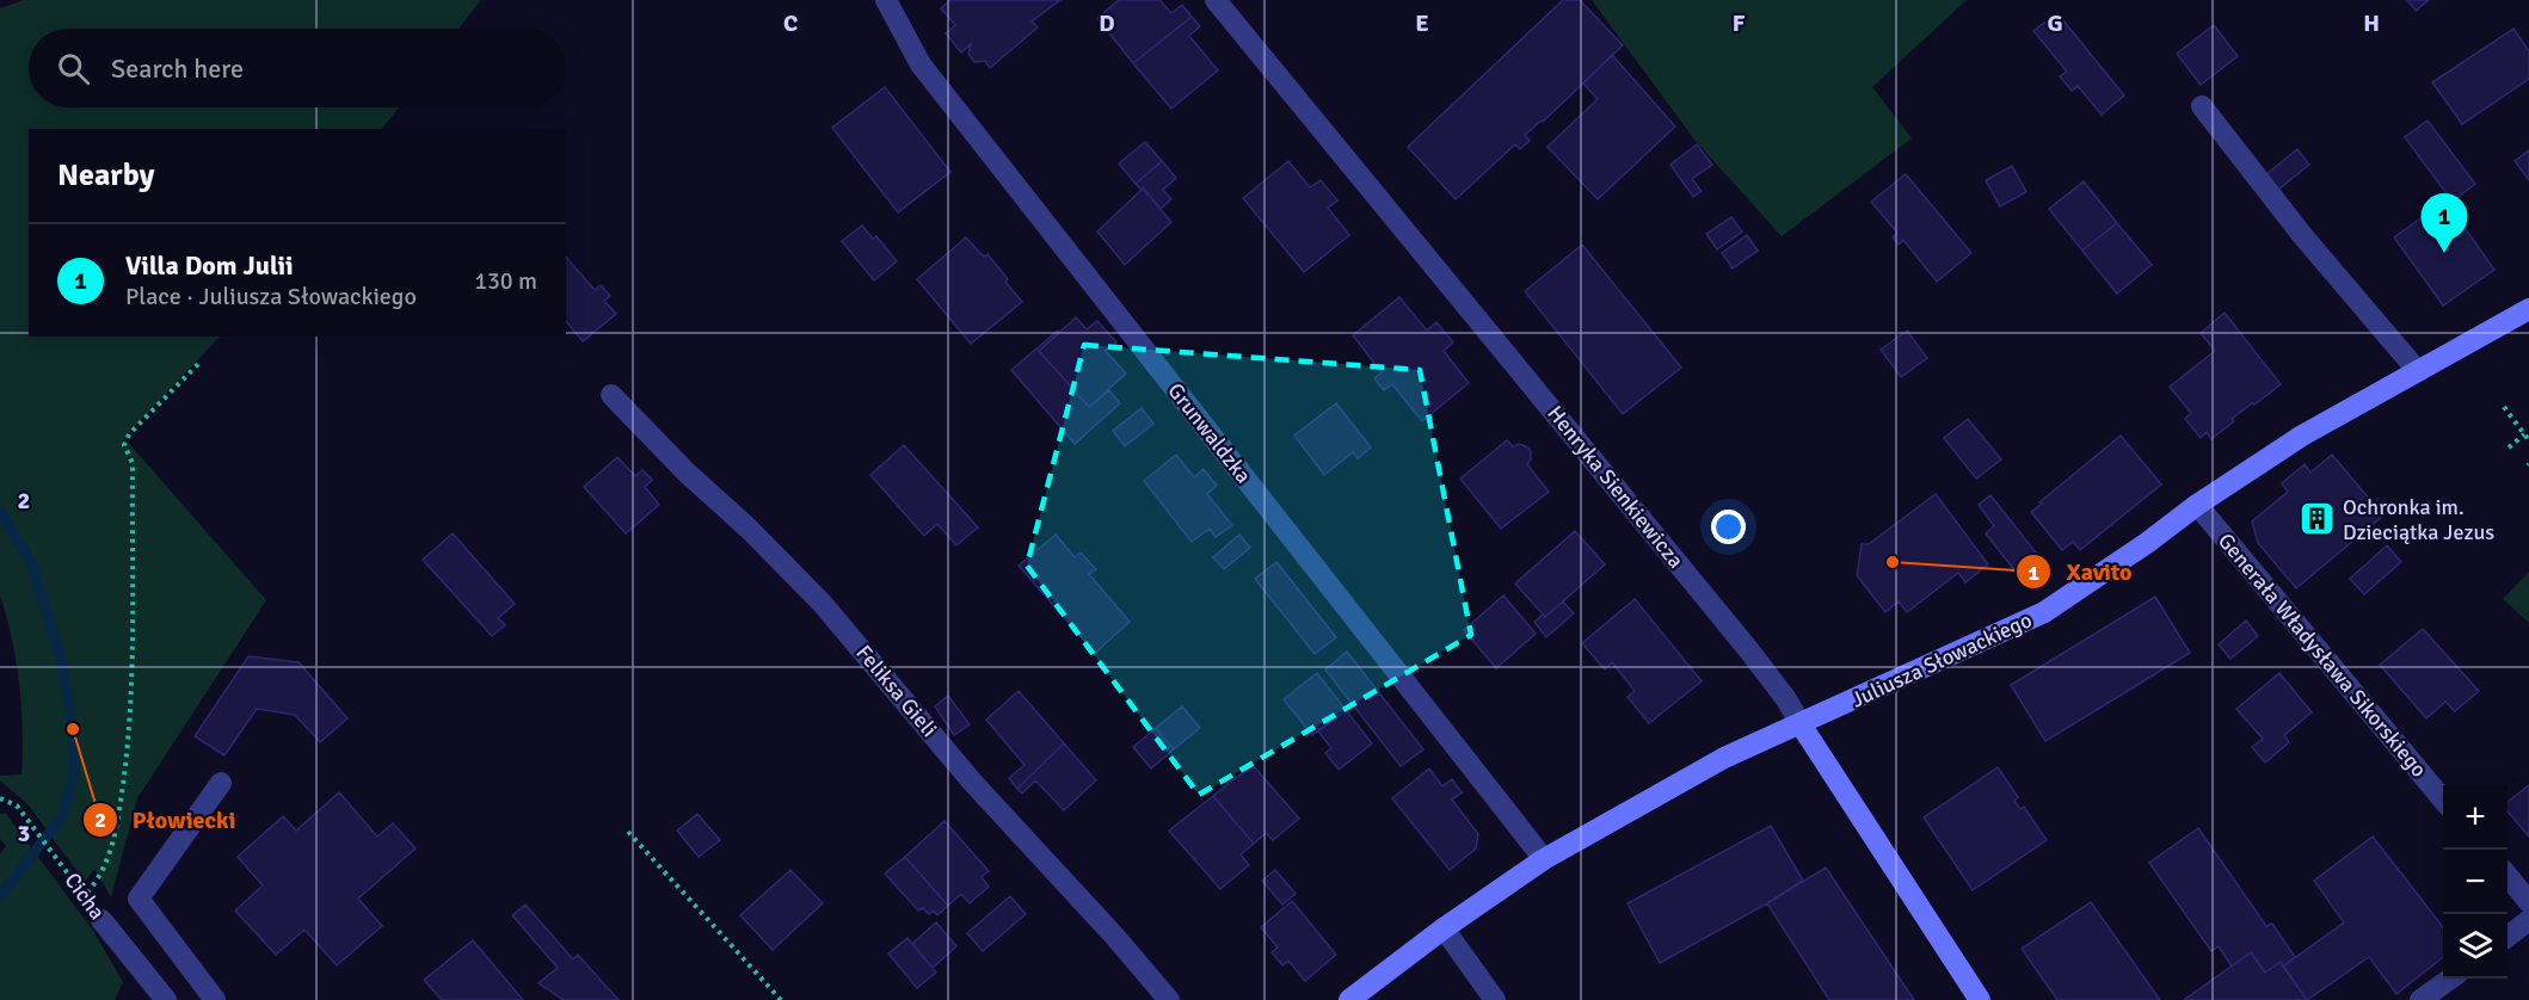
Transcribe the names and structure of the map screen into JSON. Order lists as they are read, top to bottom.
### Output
{
  "streets": {
    "street": [
      "Grunwaldzka",
      "Henryka Sienkiewicza",
      "Generała Władysława Sikorskiego",
      "Juliusza Słowackiego",
      "Feliksa Gieli",
      "Cicha"
    ]
  },
  "crossings": [
    ["Grunwaldzka", "Juliusza Słowackiego"],
    ["Henryka Sienkiewicza", "Juliusza Słowackiego"],
    ["Generała Władysława Sikorskiego", "Juliusza Słowackiego"]
  ],
  "places": {
    "building": ["Ochronka im. Dzieciątka Jezus"],
    "other": ["Xavito", "Płowiecki"]
  },
  "page": {
    "search": "Search here",
    "heading": "Nearby",
    "pins": "1",
    "list": [
      {
        "mark": "1",
        "name": "Villa Dom Julii",
        "note": "Place · Juliusza Słowackiego",
        "value": "130 m"
      }
    ],
    "map_buttons": ["+", "−"]
  },
  "grid": {
    "columns": [
      "C",
      "D",
      "E",
      "F",
      "G",
      "H"
    ],
    "rows": ["2", "3"]
  }
}
